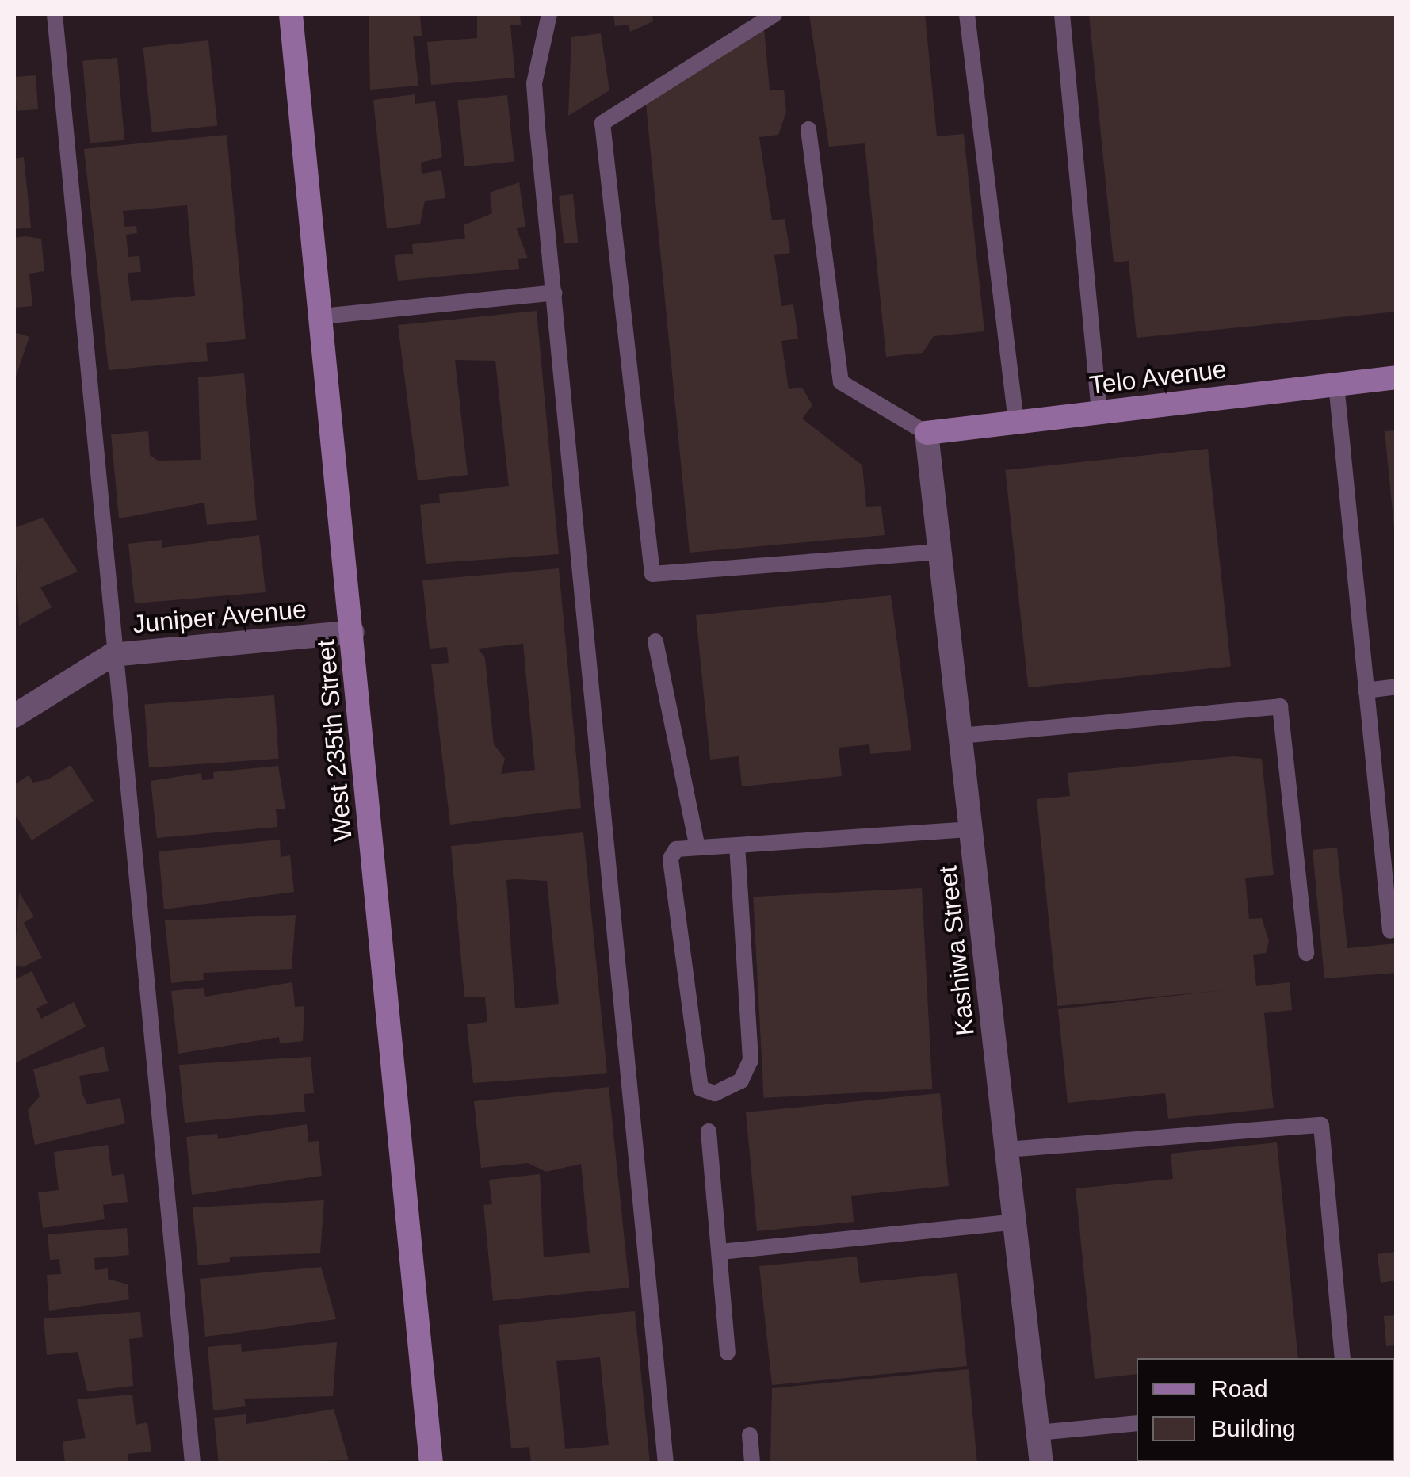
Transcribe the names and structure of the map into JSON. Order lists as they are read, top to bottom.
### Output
{
  "streets": {
    "street": [
      "Telo Avenue",
      "Juniper Avenue",
      "West 235th Street",
      "Kashiwa Street"
    ]
  },
  "crossings": [
    ["Telo Avenue", "Kashiwa Street"],
    ["Juniper Avenue", "West 235th Street"]
  ],
  "legend": ["Road", "Building"]
}
